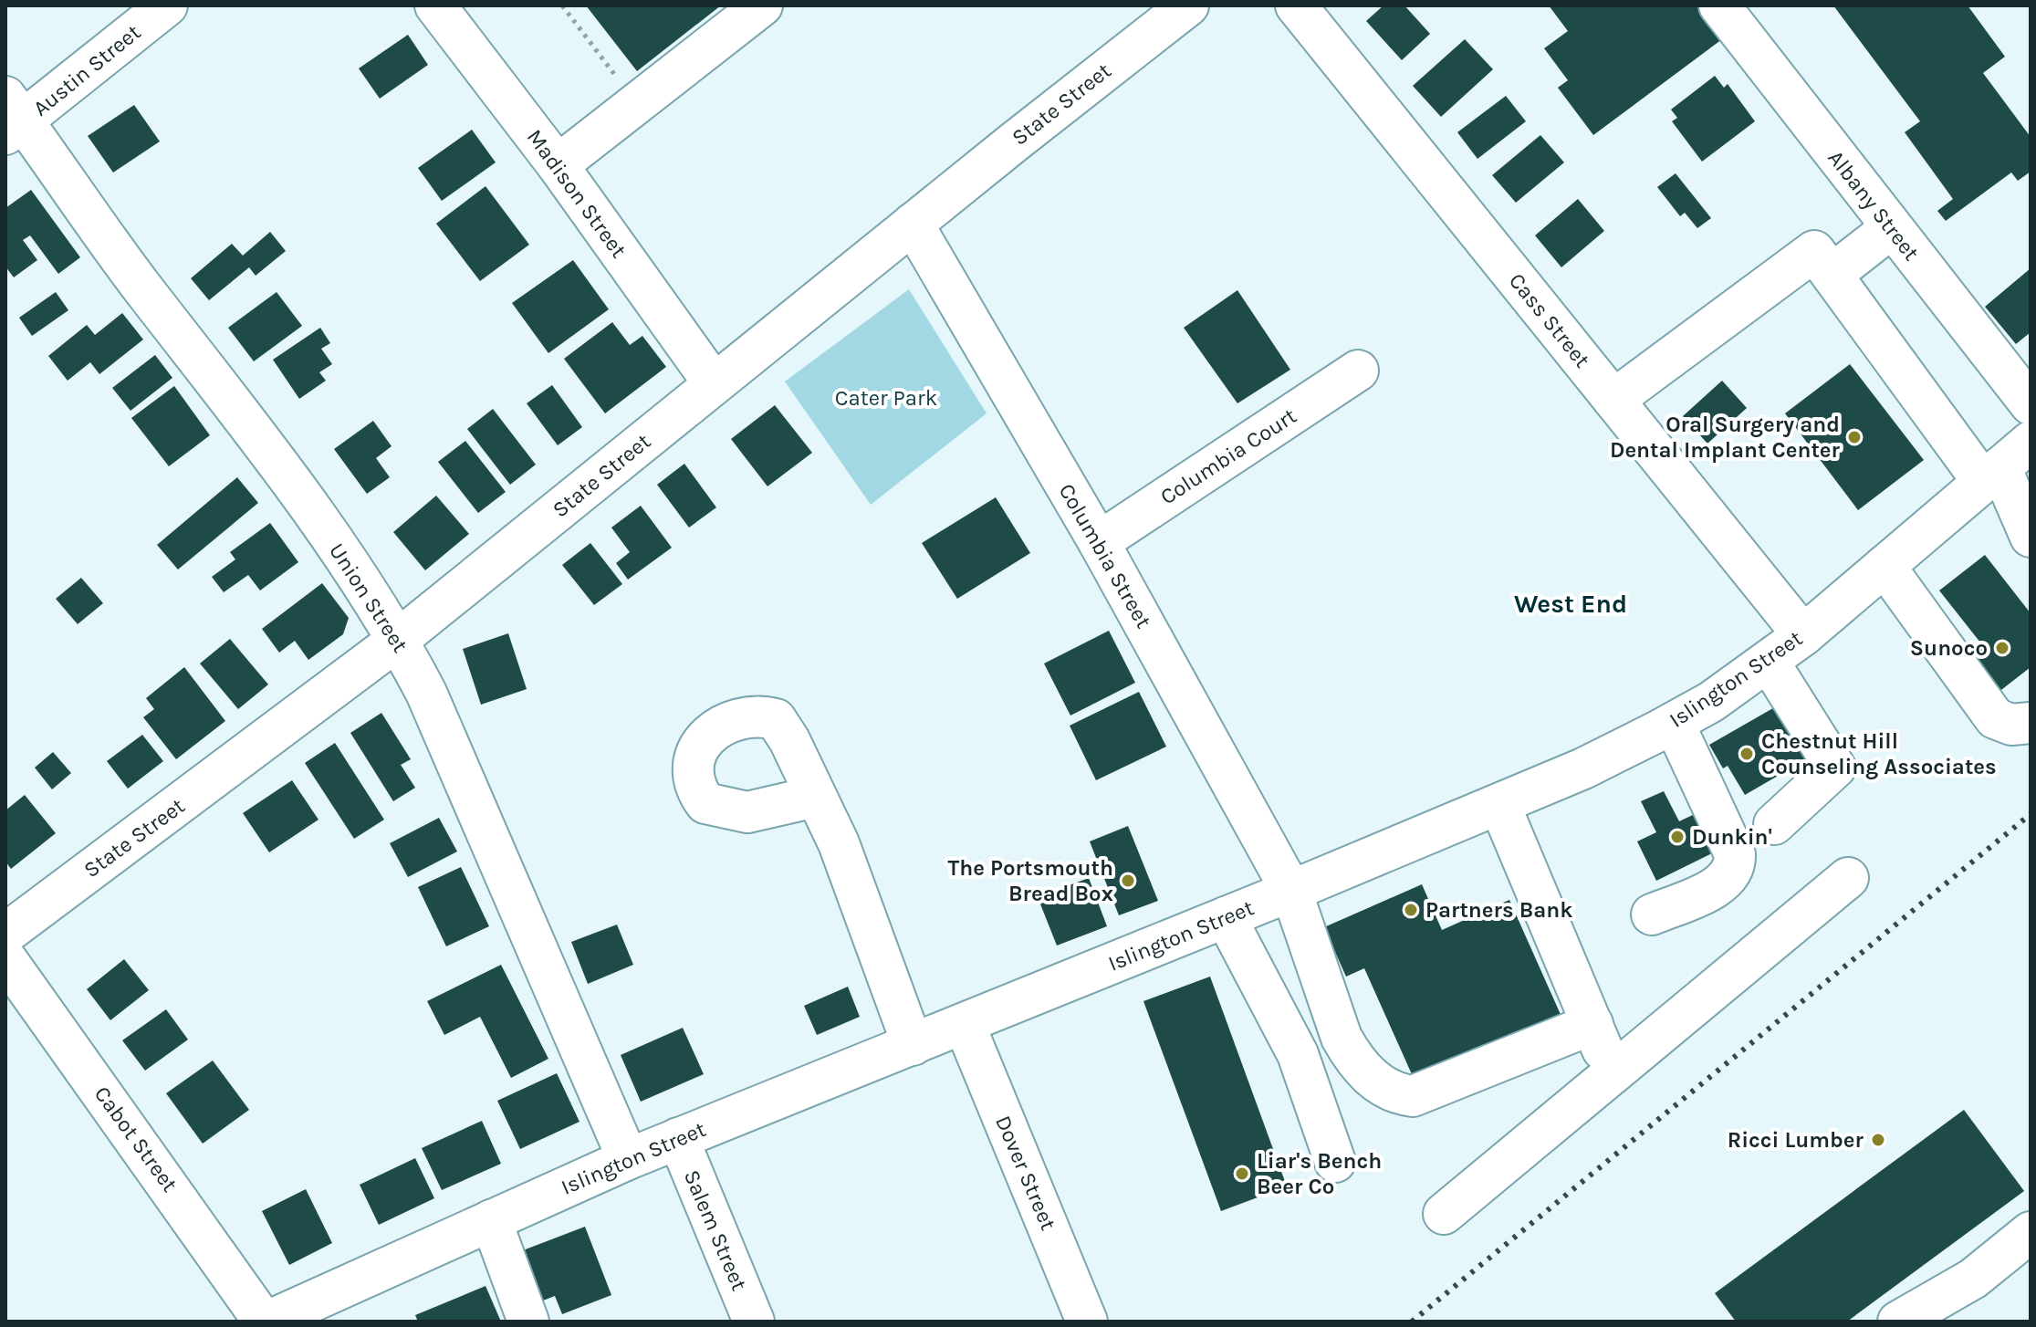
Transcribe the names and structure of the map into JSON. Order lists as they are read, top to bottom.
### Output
{
  "streets": {
    "street": [
      "Austin Street",
      "State Street",
      "Madison Street",
      "Albany Street",
      "Cass Street",
      "Columbia Court",
      "Columbia Street",
      "Union Street",
      "Islington Street",
      "Cabot Street",
      "Dover Street",
      "Salem Street"
    ]
  },
  "crossings": [
    ["Austin Street", "Union Street"],
    ["State Street", "Madison Street"],
    ["State Street", "Columbia Street"],
    ["State Street", "Union Street"],
    ["Cass Street", "Islington Street"],
    ["Columbia Court", "Columbia Street"],
    ["Columbia Street", "Islington Street"],
    ["Union Street", "Islington Street"],
    ["Islington Street", "Cabot Street"],
    ["Islington Street", "Dover Street"],
    ["Islington Street", "Salem Street"]
  ],
  "districts": ["West End"],
  "parks": ["Cater Park"],
  "places": [
    "Oral Surgery and Dental Implant Center",
    "Sunoco",
    "Chestnut Hill Counseling Associates",
    "Dunkin'",
    "The Portsmouth Bread Box",
    "Partners Bank",
    "Ricci Lumber",
    "Liar's Bench Beer Co"
  ]
}
